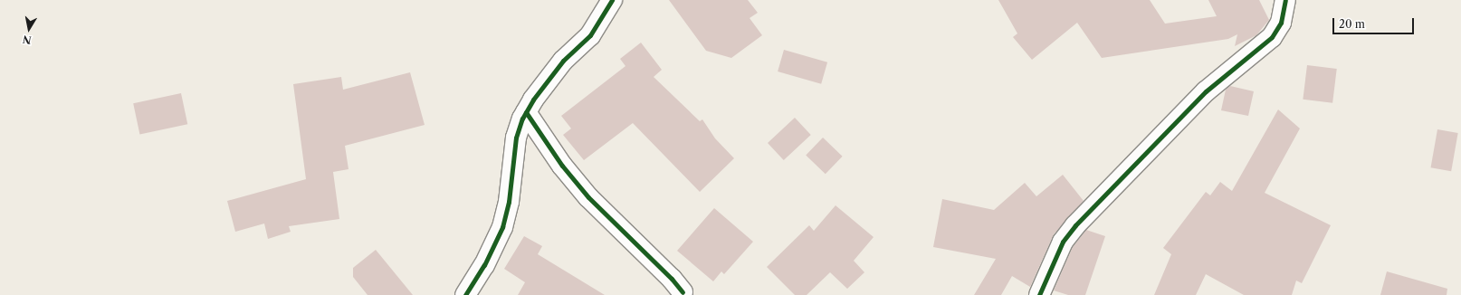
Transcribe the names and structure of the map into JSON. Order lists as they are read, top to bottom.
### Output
{
  "scale_bar": "20 m",
  "north": "bottom"
}
